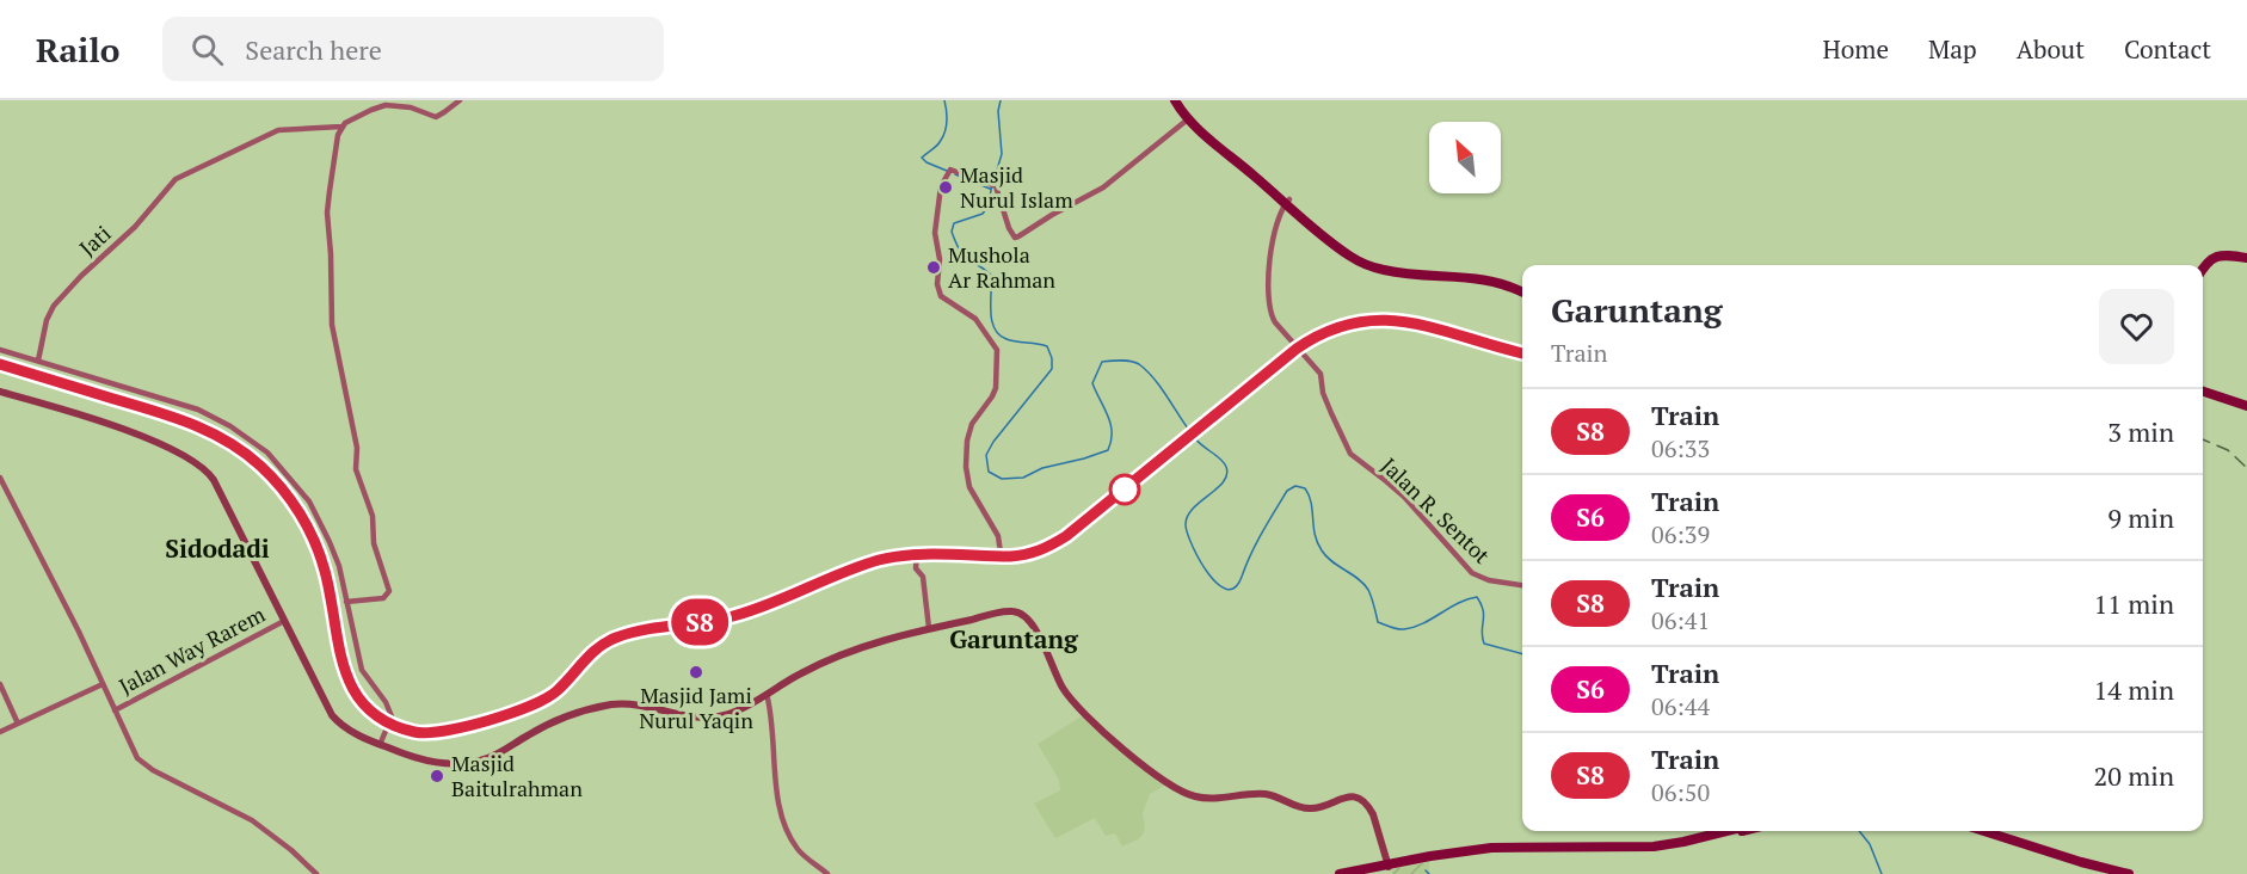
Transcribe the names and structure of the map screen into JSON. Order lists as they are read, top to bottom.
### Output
{
  "streets": {
    "street": ["Jati", "Jalan R. Sentot", "Jalan Way Rarem"]
  },
  "districts": ["Sidodadi", "Garuntang"],
  "places": [
    "Masjid Nurul Islam",
    "Mushola Ar Rahman",
    "Masjid Jami Nurul Yaqin",
    "Masjid Baitulrahman"
  ],
  "north": "top left",
  "page": {
    "header": "Railo",
    "search": "Search here",
    "nav": [
      "Home",
      "Map",
      "About",
      "Contact"
    ],
    "on_map": "S8",
    "heading": ["Garuntang", "Train"],
    "list": [
      {
        "mark": "S8",
        "name": "Train",
        "note": "06:33",
        "value": "3 min"
      },
      {
        "mark": "S6",
        "name": "Train",
        "note": "06:39",
        "value": "9 min"
      },
      {
        "mark": "S8",
        "name": "Train",
        "note": "06:41",
        "value": "11 min"
      },
      {
        "mark": "S6",
        "name": "Train",
        "note": "06:44",
        "value": "14 min"
      },
      {
        "mark": "S8",
        "name": "Train",
        "note": "06:50",
        "value": "20 min"
      }
    ]
  }
}
